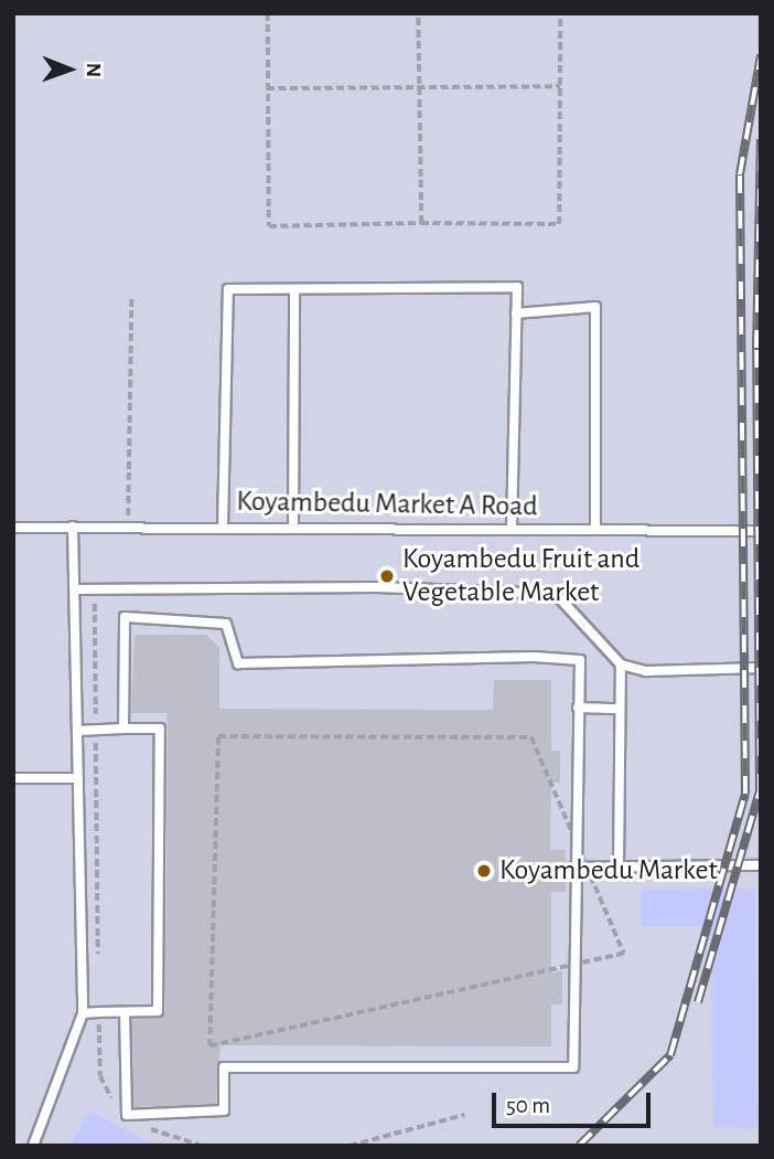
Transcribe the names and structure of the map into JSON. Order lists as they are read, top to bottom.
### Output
{
  "streets": {
    "lane": ["Koyambedu Market A Road"]
  },
  "places": ["Koyambedu Fruit and Vegetable Market", "Koyambedu Market"],
  "scale_bar": "50 m",
  "north": "right"
}
